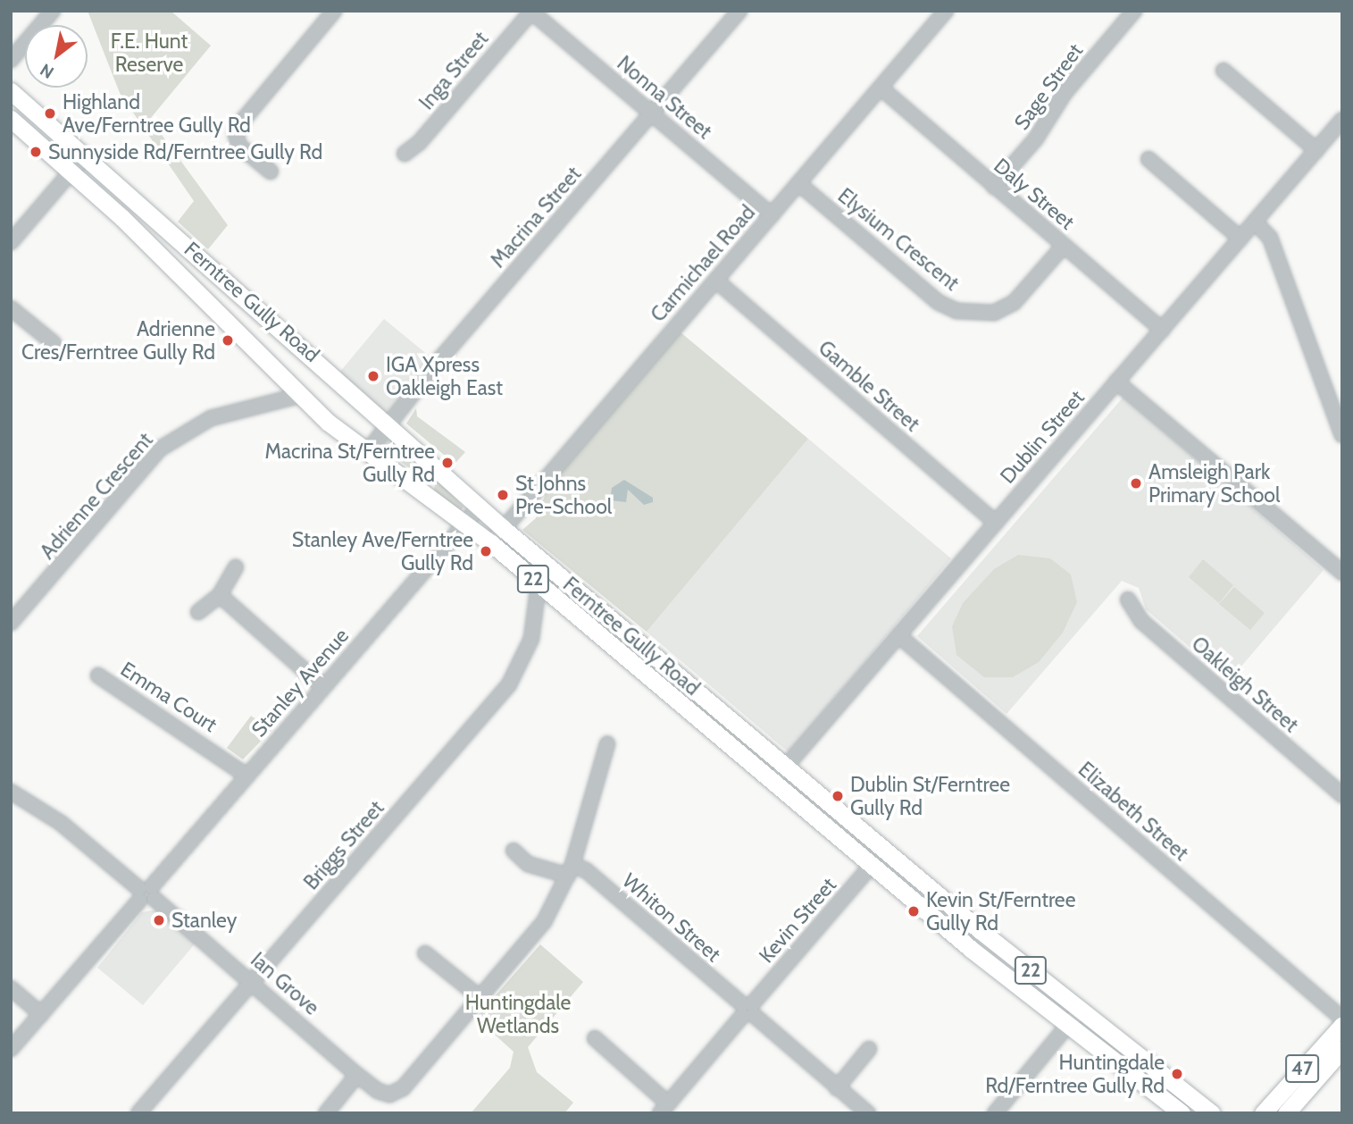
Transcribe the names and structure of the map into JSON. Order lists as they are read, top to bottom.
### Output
{
  "streets": {
    "main road": ["Ferntree Gully Road", "22", "47"],
    "street": [
      "Inga Street",
      "Sage Street",
      "Nonna Street",
      "Daly Street",
      "Macrina Street",
      "Elysium Crescent",
      "Carmichael Road",
      "Gamble Street",
      "Dublin Street",
      "Adrienne Crescent",
      "Stanley Avenue",
      "Oakleigh Street",
      "Emma Court",
      "Elizabeth Street",
      "Briggs Street",
      "Whiton Street",
      "Kevin Street",
      "Ian Grove"
    ]
  },
  "crossings": [
    ["Inga Street", "Nonna Street"],
    ["Sage Street", "Daly Street"],
    ["Nonna Street", "Macrina Street"],
    ["Nonna Street", "Carmichael Road"],
    ["Daly Street", "Elysium Crescent"],
    ["Daly Street", "Carmichael Road"],
    ["Daly Street", "Dublin Street"],
    ["Macrina Street", "Ferntree Gully Road"],
    ["Elysium Crescent", "Carmichael Road"],
    ["Carmichael Road", "Ferntree Gully Road"],
    ["Carmichael Road", "Gamble Street"],
    ["Ferntree Gully Road", "Dublin Street"],
    ["Ferntree Gully Road", "Adrienne Crescent"],
    ["Ferntree Gully Road", "Stanley Avenue"],
    ["Ferntree Gully Road", "Briggs Street"],
    ["Ferntree Gully Road", "Kevin Street"],
    ["Gamble Street", "Dublin Street"],
    ["Dublin Street", "Elizabeth Street"],
    ["Stanley Avenue", "Emma Court"],
    ["Stanley Avenue", "Ian Grove"],
    ["Briggs Street", "Ian Grove"],
    ["Whiton Street", "Kevin Street"]
  ],
  "parks": ["F.E. Hunt Reserve", "Huntingdale Wetlands"],
  "places": [
    "Highland Ave/Ferntree Gully Rd",
    "Sunnyside Rd/Ferntree Gully Rd",
    "Adrienne Cres/Ferntree Gully Rd",
    "IGA Xpress Oakleigh East",
    "Macrina St/Ferntree Gully Rd",
    "Amsleigh Park Primary School",
    "St Johns Pre-School",
    "Stanley Ave/Ferntree Gully Rd",
    "Dublin St/Ferntree Gully Rd",
    "Kevin St/Ferntree Gully Rd",
    "Stanley",
    "Huntingdale Rd/Ferntree Gully Rd"
  ],
  "north": "bottom left"
}
